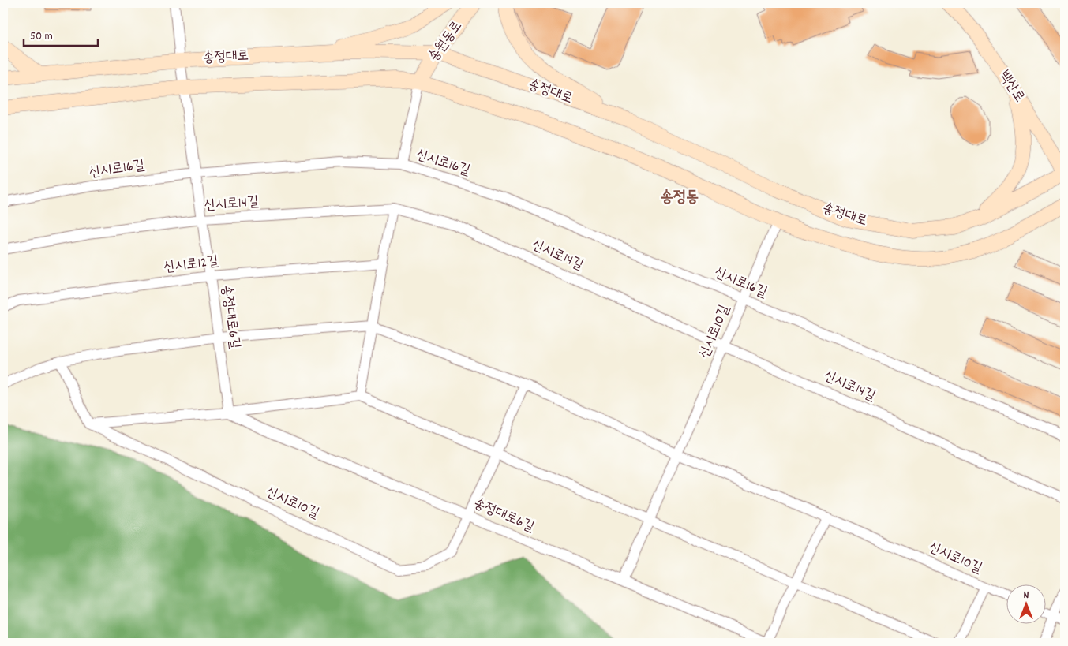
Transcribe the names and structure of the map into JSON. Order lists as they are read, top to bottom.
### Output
{
  "streets": {
    "street": [
      "송원동로",
      "송정대로",
      "백산로",
      "신시로16길",
      "신시로14길",
      "신시로12길",
      "송정대로6길",
      "신시로10길"
    ]
  },
  "crossings": [
    ["송원동로", "송정대로"],
    ["송원동로", "신시로16길"],
    ["송정대로", "백산로"],
    ["송정대로", "신시로16길"],
    ["송정대로", "송정대로6길"],
    ["송정대로", "신시로10길"],
    ["신시로16길", "송정대로6길"],
    ["신시로16길", "신시로10길"],
    ["신시로14길", "송정대로6길"],
    ["신시로14길", "신시로10길"],
    ["신시로12길", "송정대로6길"],
    ["송정대로6길", "신시로10길"]
  ],
  "districts": ["송정동"],
  "scale_bar": "50 m",
  "north": "top"
}
